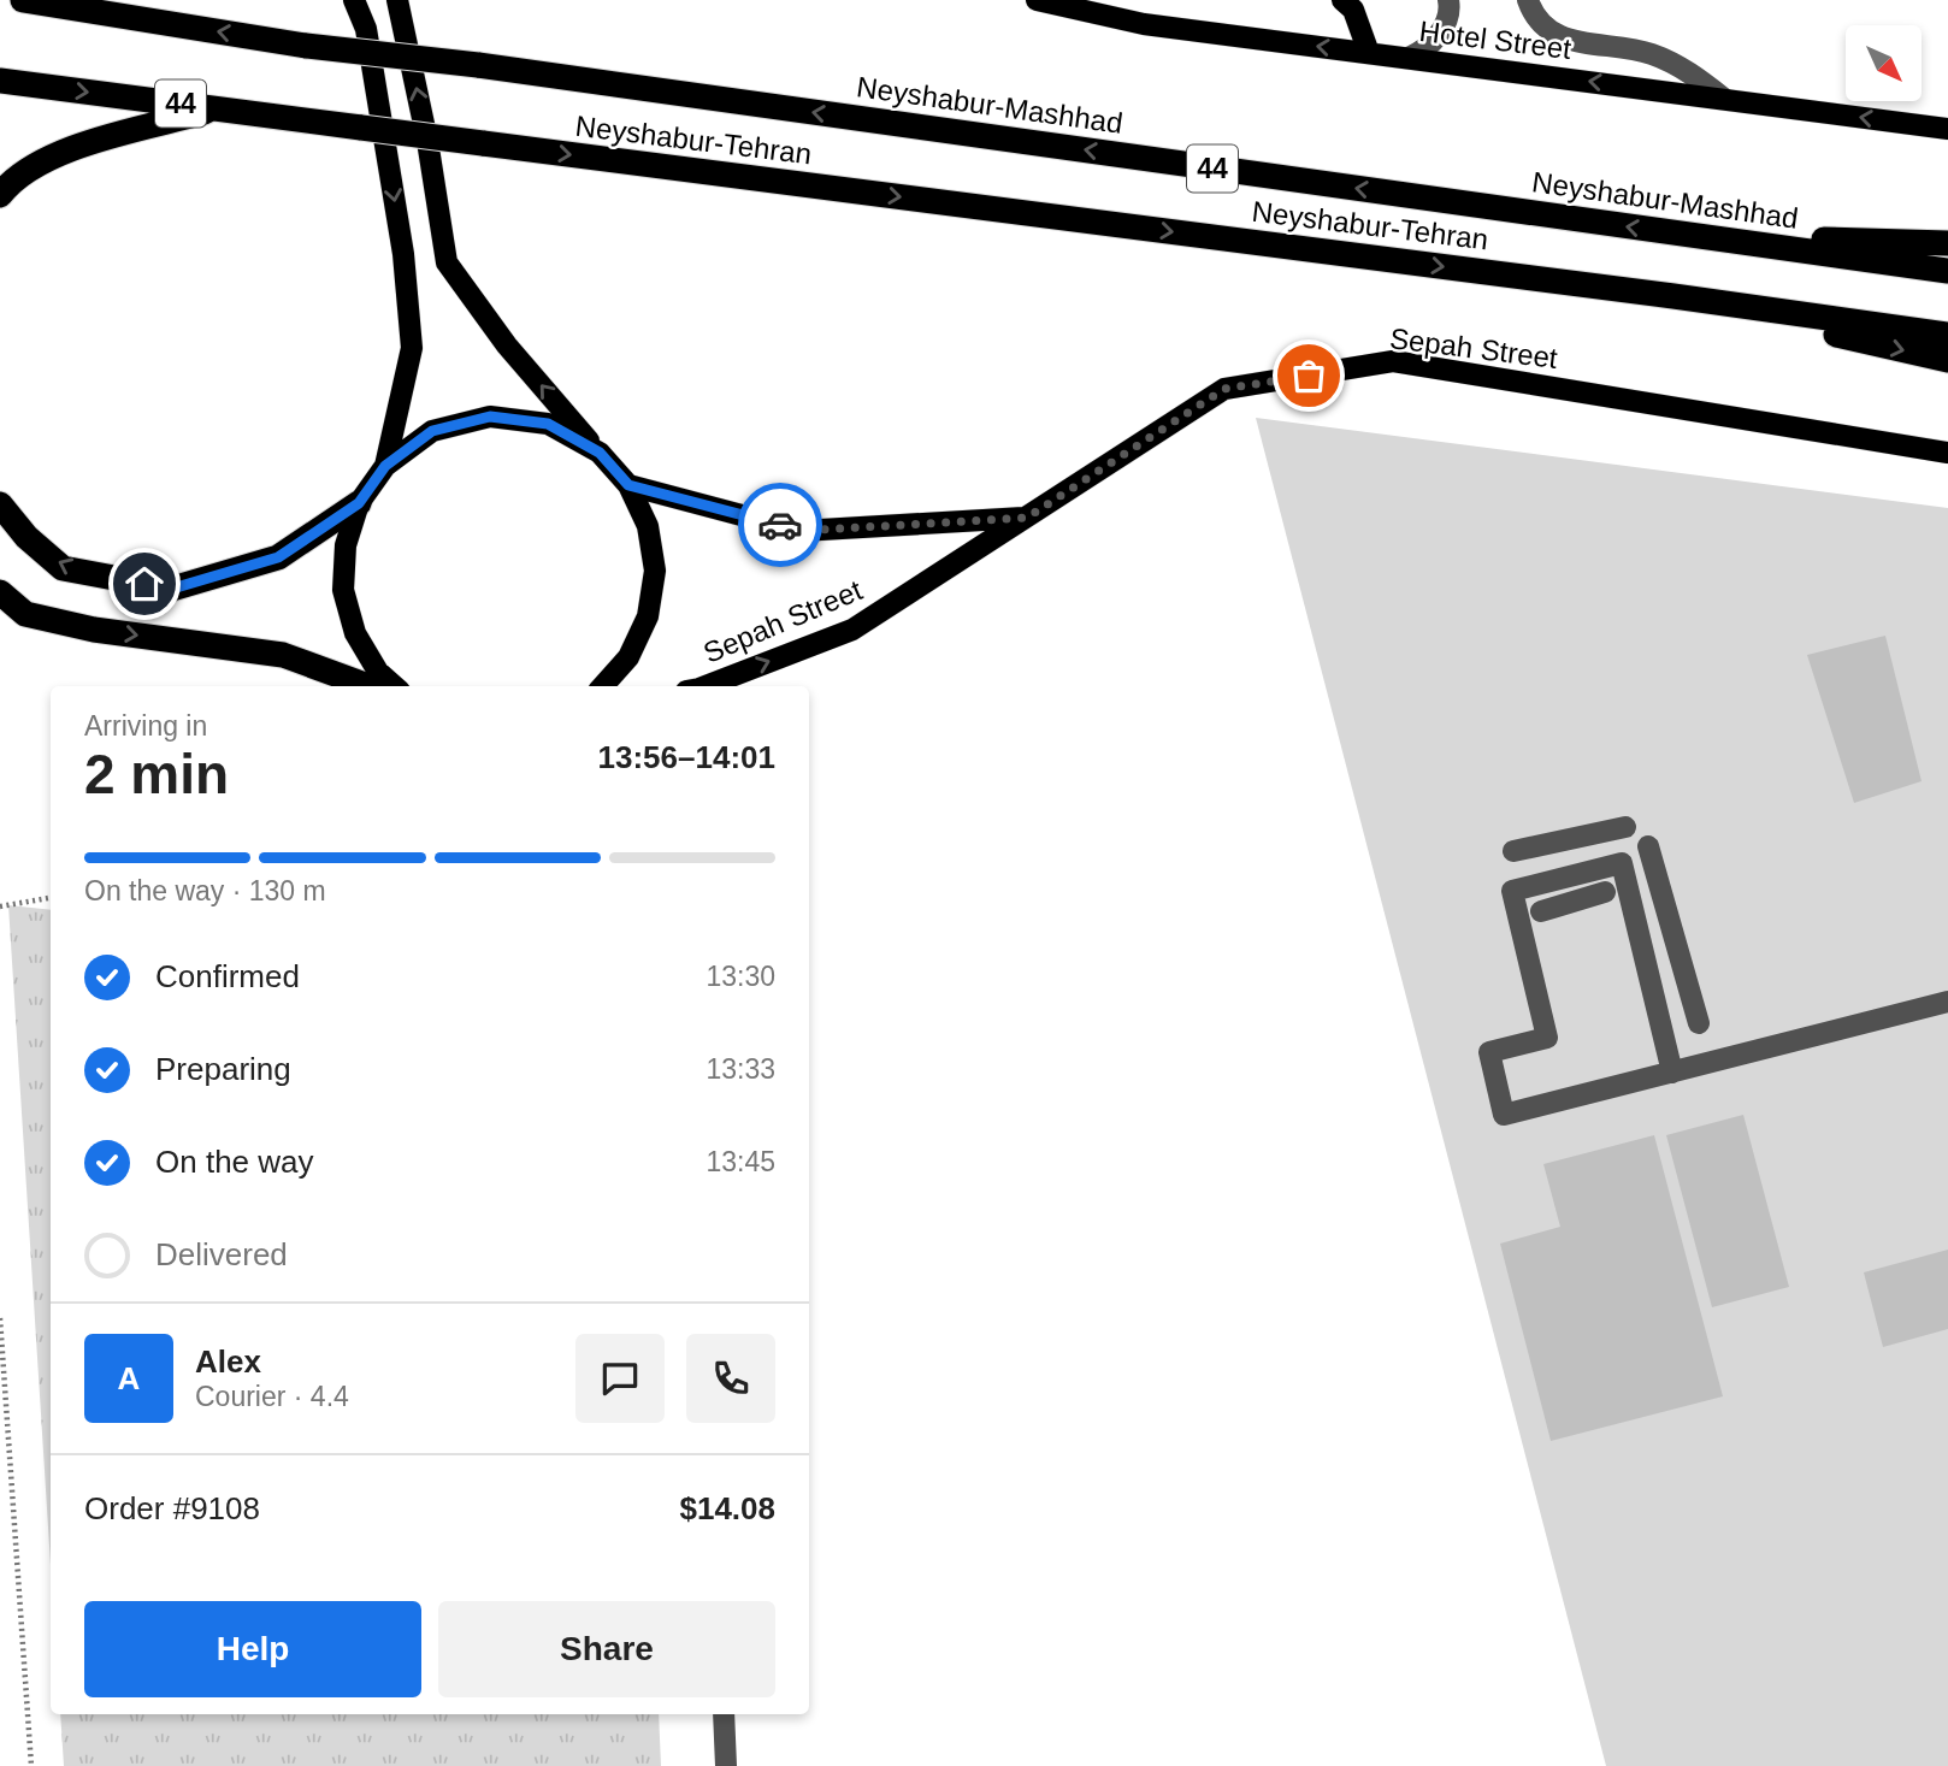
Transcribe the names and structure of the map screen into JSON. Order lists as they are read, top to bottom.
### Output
{
  "streets": {
    "highway": ["44", "Neyshabur-Mashhad", "Neyshabur-Tehran"],
    "main road": ["Hotel Street", "Sepah Street"]
  },
  "crossings": [
    ["44", "Neyshabur-Tehran"]
  ],
  "one_way": ["Hotel Street", "Neyshabur-Mashhad", "Neyshabur-Tehran"],
  "north": "bottom right",
  "page": {
    "heading": ["2 min", "Arriving in", "13:56–14:01"],
    "panel": [
      "Alex",
      "Courier · 4.4",
      "Order #9108",
      "$14.08"
    ],
    "bar": "On the way · 130 m",
    "list": [
      ["Confirmed", "13:30"],
      ["Preparing", "13:33"],
      ["On the way", "13:45"],
      "Delivered"
    ],
    "round": "A",
    "buttons": ["Help", "Share"]
  }
}
